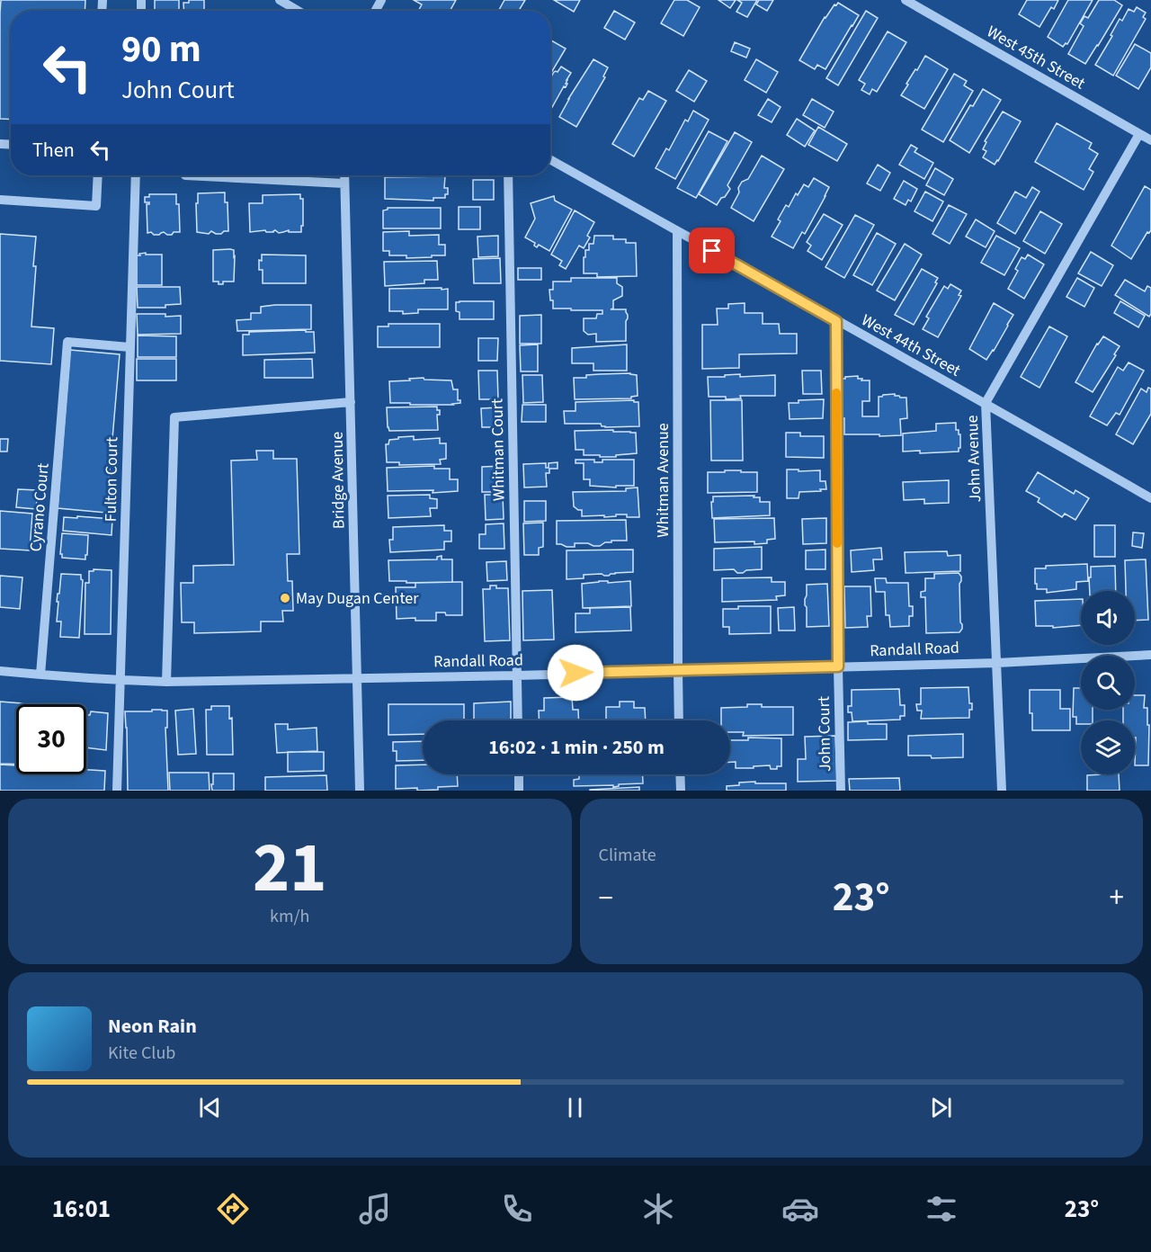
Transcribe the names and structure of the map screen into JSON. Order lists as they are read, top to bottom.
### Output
{
  "streets": {
    "street": [
      "West 45th Street",
      "West 44th Street",
      "Whitman Court",
      "John Avenue",
      "Fulton Court",
      "Bridge Avenue",
      "Whitman Avenue",
      "Cyrano Court",
      "Randall Road",
      "John Court"
    ]
  },
  "crossings": [
    ["West 45th Street", "John Avenue"],
    ["West 44th Street", "John Avenue"],
    ["West 44th Street", "Whitman Avenue"],
    ["West 44th Street", "John Court"],
    ["Whitman Court", "Randall Road"],
    ["John Avenue", "Randall Road"],
    ["Fulton Court", "Cyrano Court"],
    ["Fulton Court", "Randall Road"],
    ["Bridge Avenue", "Randall Road"],
    ["Whitman Avenue", "Randall Road"],
    ["Cyrano Court", "Randall Road"],
    ["Randall Road", "John Court"]
  ],
  "places": ["May Dugan Center"],
  "page": {
    "turn": ["90 m", "John Court"],
    "then": "Then",
    "limit": "30",
    "trip": "16:02 · 1 min · 250 m",
    "tile": [
      ["21", "km/h"],
      "Climate"
    ],
    "heat": ["−", "23°", "+"],
    "song": ["Neon Rain", "Kite Club"],
    "tabs": ["16:01", "23°"]
  }
}
